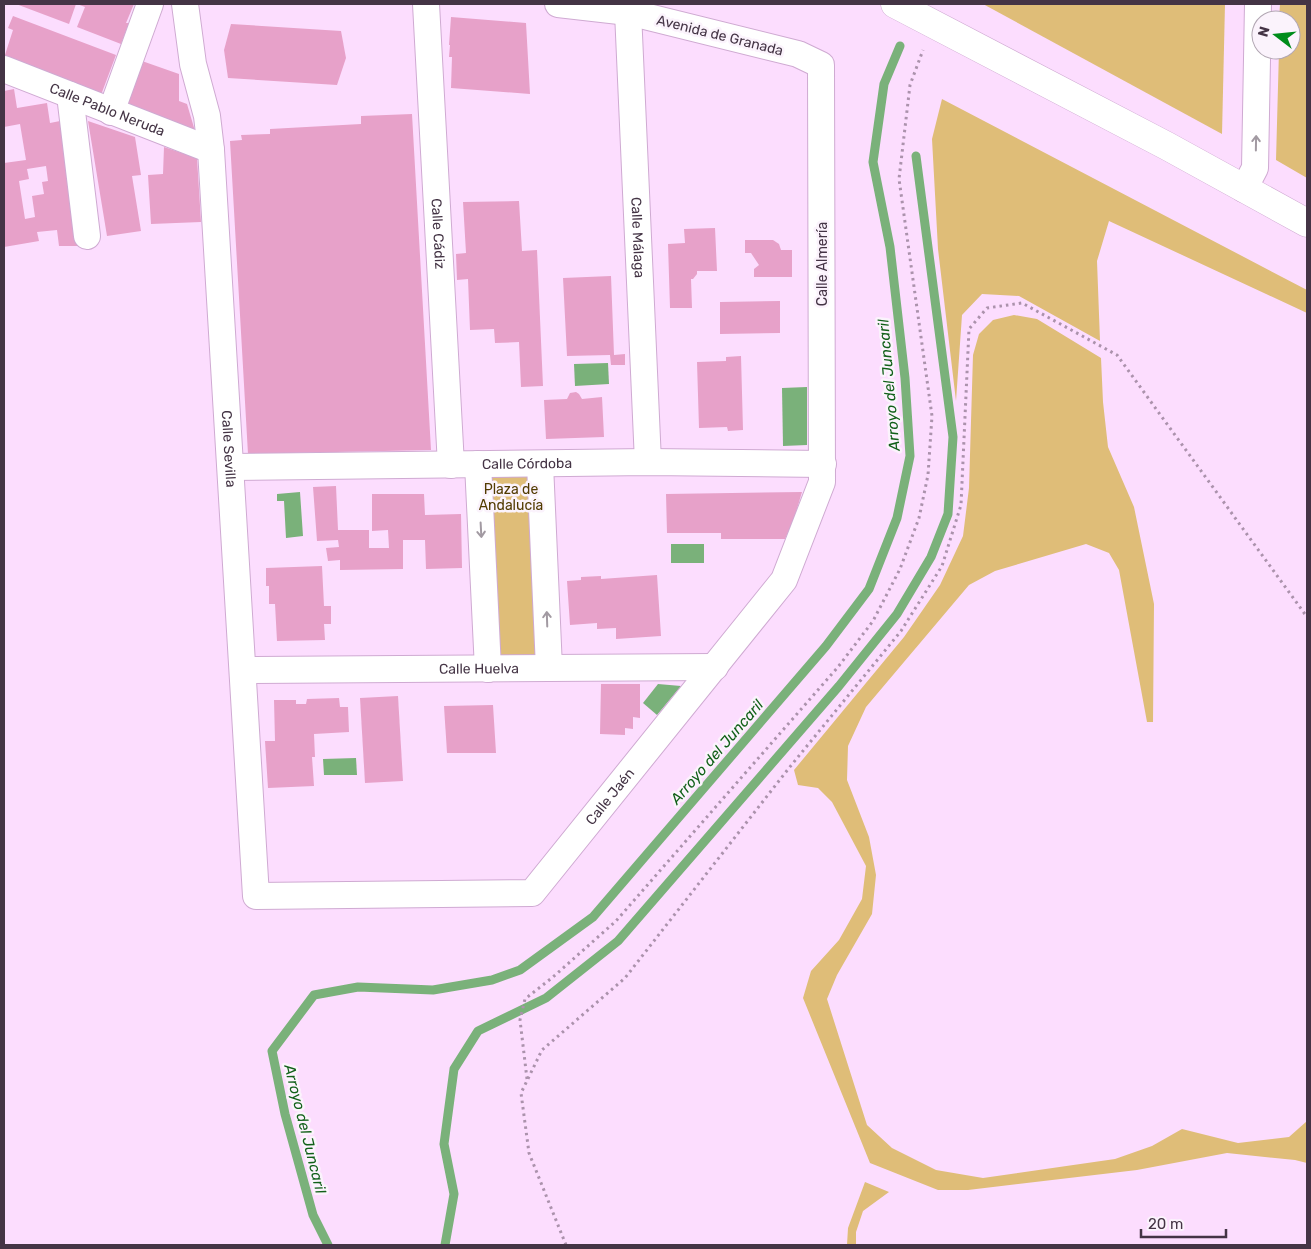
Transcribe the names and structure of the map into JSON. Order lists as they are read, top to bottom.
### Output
{
  "streets": {
    "street": [
      "Avenida de Granada",
      "Calle Pablo Neruda",
      "Calle Cádiz",
      "Calle Málaga",
      "Calle Almería",
      "Calle Sevilla",
      "Calle Córdoba",
      "Calle Huelva",
      "Calle Jaén"
    ]
  },
  "crossings": [
    ["Avenida de Granada", "Calle Málaga"],
    ["Avenida de Granada", "Calle Almería"],
    ["Calle Pablo Neruda", "Calle Sevilla"],
    ["Calle Cádiz", "Calle Córdoba"],
    ["Calle Málaga", "Calle Córdoba"],
    ["Calle Almería", "Calle Córdoba"],
    ["Calle Almería", "Calle Jaén"],
    ["Calle Sevilla", "Calle Córdoba"],
    ["Calle Sevilla", "Calle Huelva"],
    ["Calle Sevilla", "Calle Jaén"],
    ["Calle Córdoba", "Calle Jaén"],
    ["Calle Huelva", "Calle Jaén"]
  ],
  "water": ["Arroyo del Juncaril"],
  "parks": ["Plaza de Andalucía"],
  "scale_bar": "20 m",
  "north": "left"
}
